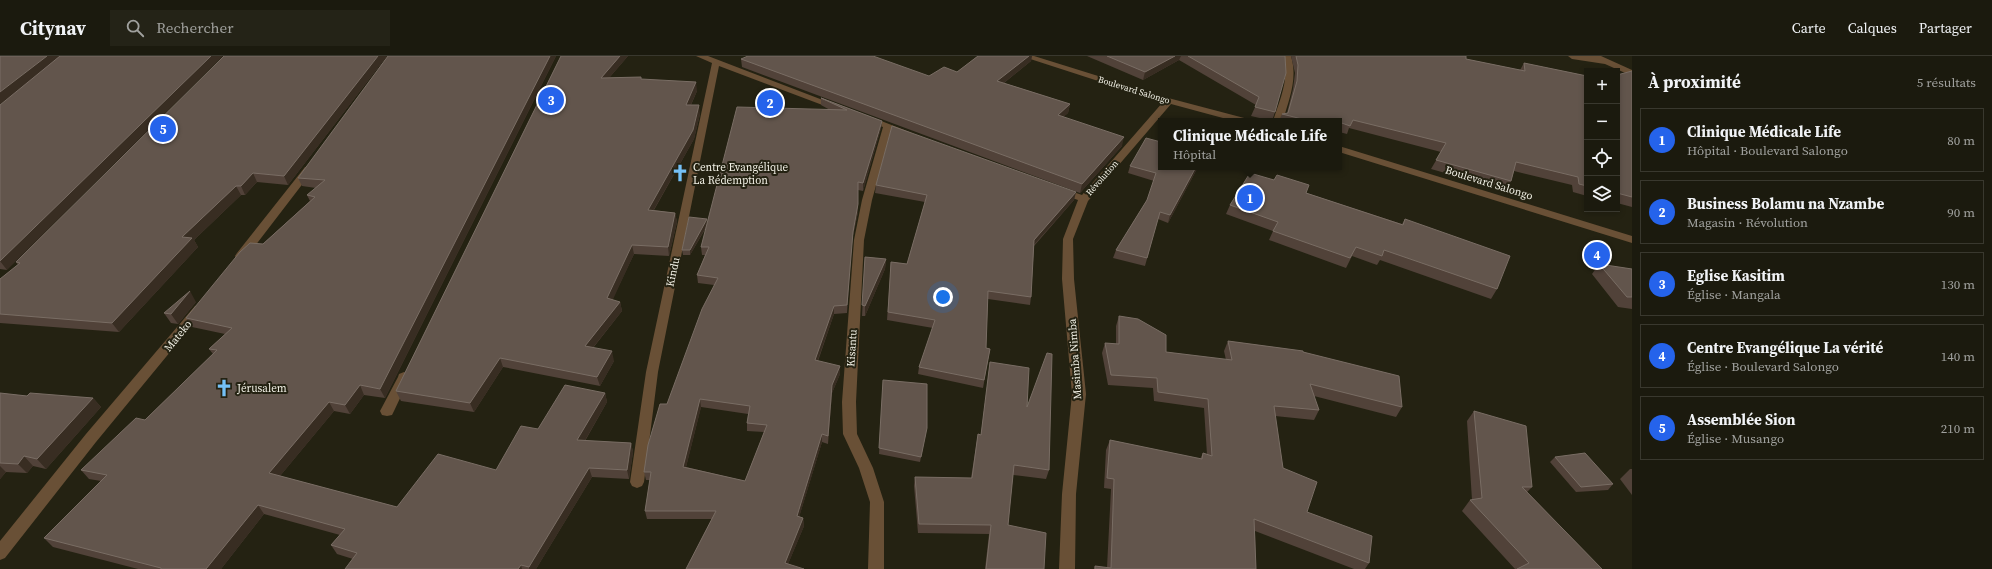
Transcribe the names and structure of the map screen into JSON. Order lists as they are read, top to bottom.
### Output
{
  "streets": {
    "street": [
      "Boulevard Salongo",
      "Révolution",
      "Kindu",
      "Mateko",
      "Kisantu",
      "Masimba Nimba"
    ]
  },
  "crossings": [
    ["Boulevard Salongo", "Révolution"],
    ["Révolution", "Masimba Nimba"]
  ],
  "places": {
    "church": ["Centre Evangélique La Rédemption", "Jérusalem"]
  },
  "page": {
    "header": "Citynav",
    "search": "Rechercher",
    "nav": ["Carte", "Calques", "Partager"],
    "heading": ["À proximité", "5 résultats"],
    "map_buttons": ["+", "−"],
    "pins": [
      "3",
      "2",
      "5",
      "1",
      "4"
    ],
    "list": [
      {
        "mark": "1",
        "name": "Clinique Médicale Life",
        "note": "Hôpital · Boulevard Salongo",
        "value": "80 m"
      },
      {
        "mark": "2",
        "name": "Business Bolamu na Nzambe",
        "note": "Magasin · Révolution",
        "value": "90 m"
      },
      {
        "mark": "3",
        "name": "Eglise Kasitim",
        "note": "Église · Mangala",
        "value": "130 m"
      },
      {
        "mark": "4",
        "name": "Centre Evangélique La vérité",
        "note": "Église · Boulevard Salongo",
        "value": "140 m"
      },
      {
        "mark": "5",
        "name": "Assemblée Sion",
        "note": "Église · Musango",
        "value": "210 m"
      }
    ],
    "popup": ["Clinique Médicale Life", "Hôpital"]
  }
}
